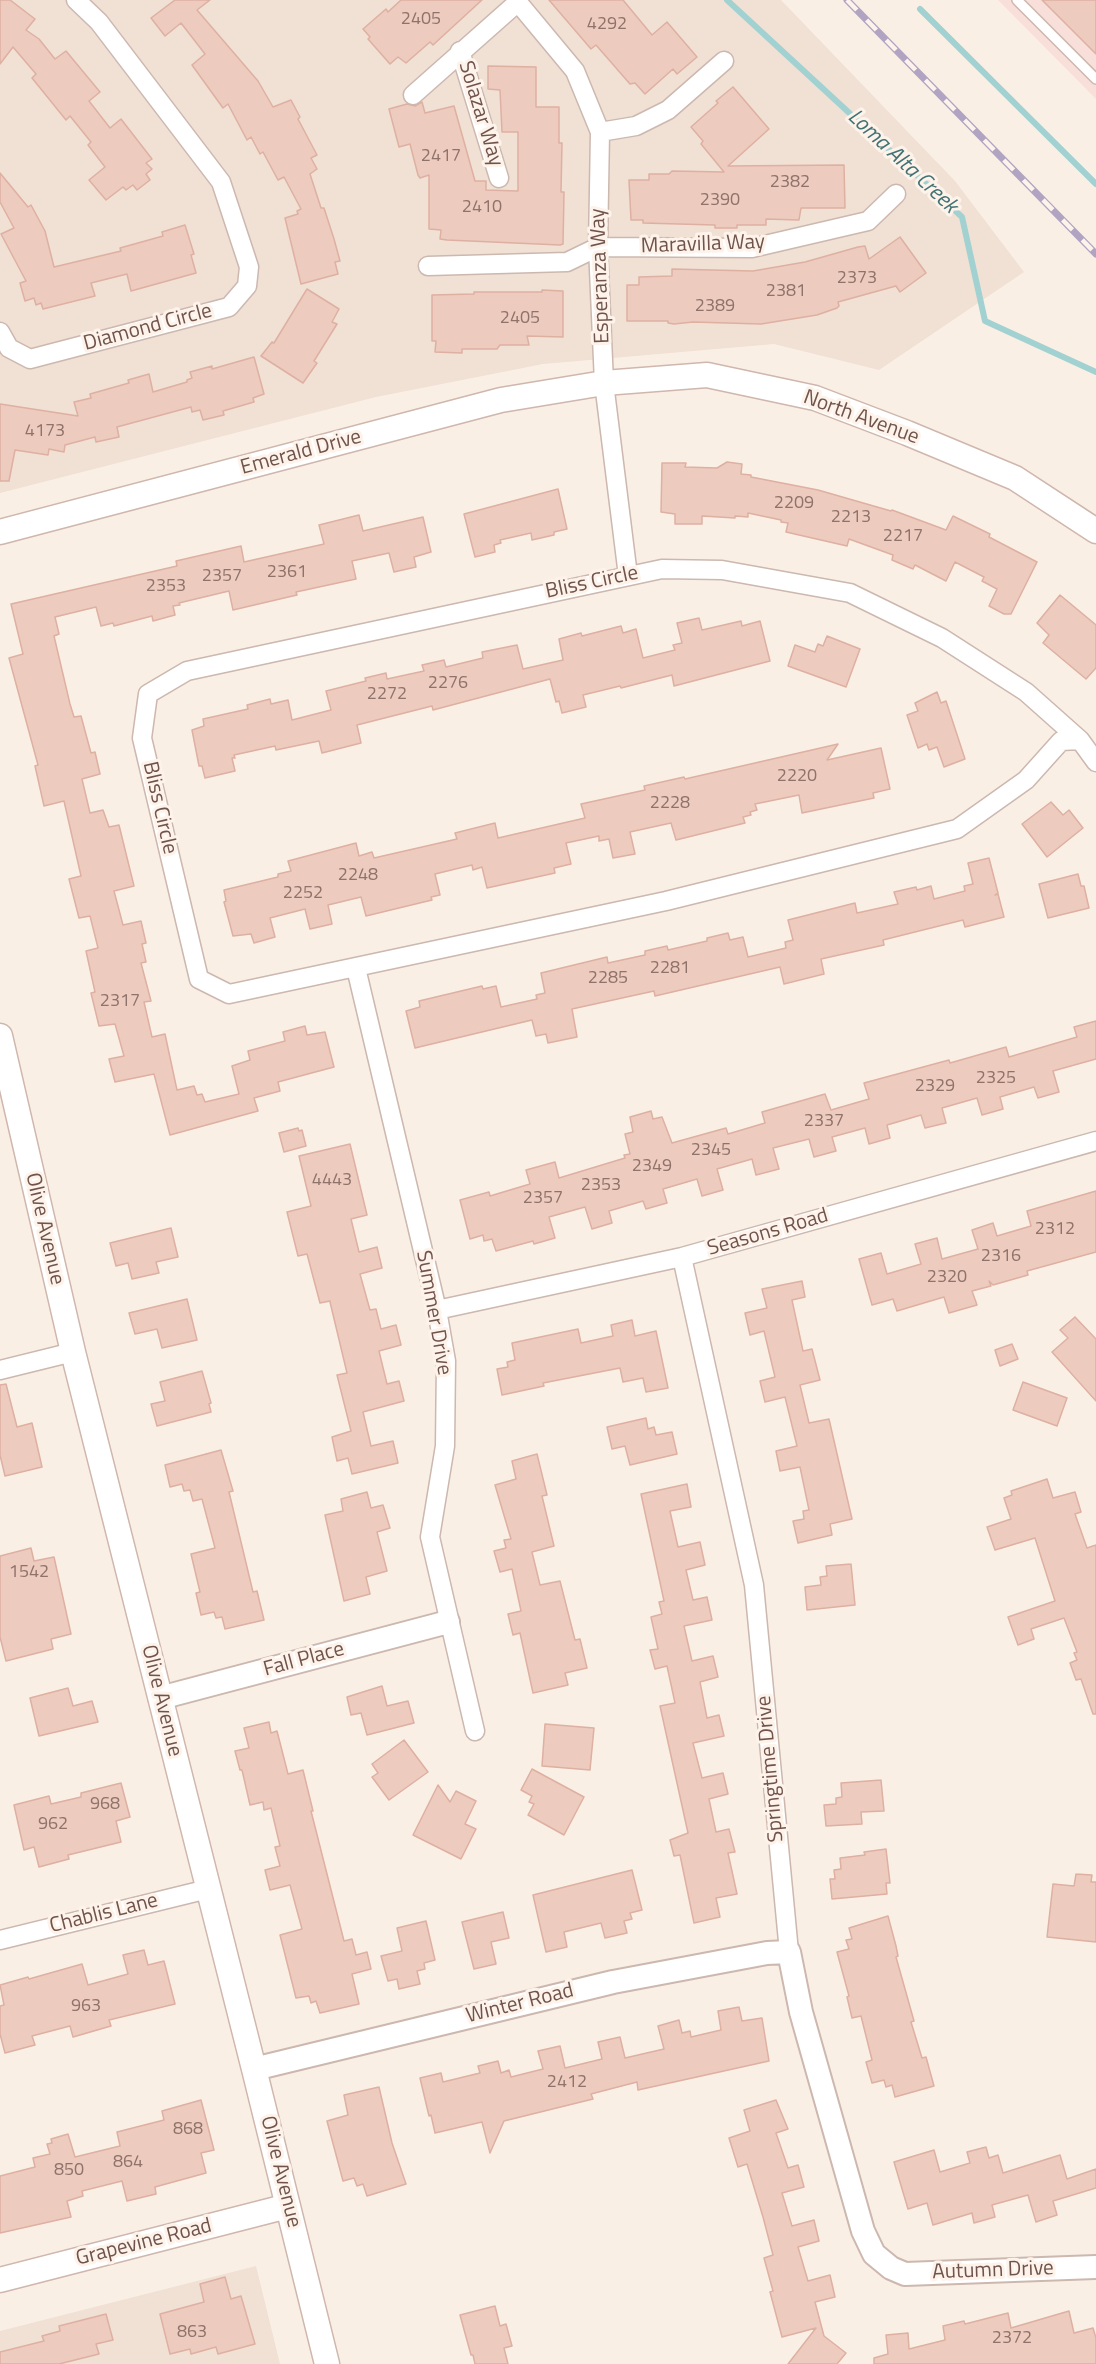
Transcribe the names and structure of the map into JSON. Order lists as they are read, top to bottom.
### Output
{
  "streets": {
    "main road": [
      "North Avenue",
      "Emerald Drive",
      "Olive Avenue",
      "Grapevine Road"
    ],
    "street": [
      "Solazar Way",
      "Maravilla Way",
      "Esperanza Way",
      "Diamond Circle",
      "Bliss Circle",
      "Seasons Road",
      "Summer Drive",
      "Fall Place",
      "Springtime Drive",
      "Chablis Lane",
      "Winter Road",
      "Autumn Drive"
    ]
  },
  "crossings": [
    ["Solazar Way", "Esperanza Way"],
    ["Maravilla Way", "Esperanza Way"],
    ["Esperanza Way", "North Avenue"],
    ["Esperanza Way", "Emerald Drive"],
    ["Esperanza Way", "Bliss Circle"],
    ["North Avenue", "Emerald Drive"],
    ["Bliss Circle", "Summer Drive"],
    ["Olive Avenue", "Fall Place"],
    ["Olive Avenue", "Chablis Lane"],
    ["Olive Avenue", "Winter Road"],
    ["Olive Avenue", "Grapevine Road"],
    ["Seasons Road", "Summer Drive"],
    ["Seasons Road", "Springtime Drive"],
    ["Summer Drive", "Fall Place"],
    ["Springtime Drive", "Winter Road"],
    ["Springtime Drive", "Autumn Drive"]
  ],
  "water": ["Loma Alta Creek"],
  "house_numbers": [
    "2405",
    "4292",
    "2417",
    "2382",
    "2390",
    "2410",
    "2373",
    "2381",
    "2389",
    "2405",
    "4173",
    "2209",
    "2213",
    "2217",
    "2361",
    "2357",
    "2353",
    "2276",
    "2272",
    "2220",
    "2228",
    "2248",
    "2252",
    "2281",
    "2285",
    "2317",
    "2325",
    "2329",
    "2337",
    "2345",
    "2349",
    "4443",
    "2353",
    "2357",
    "2312",
    "2316",
    "2320",
    "1542",
    "968",
    "962",
    "963",
    "2412",
    "868",
    "864",
    "850",
    "863",
    "2372"
  ]
}
